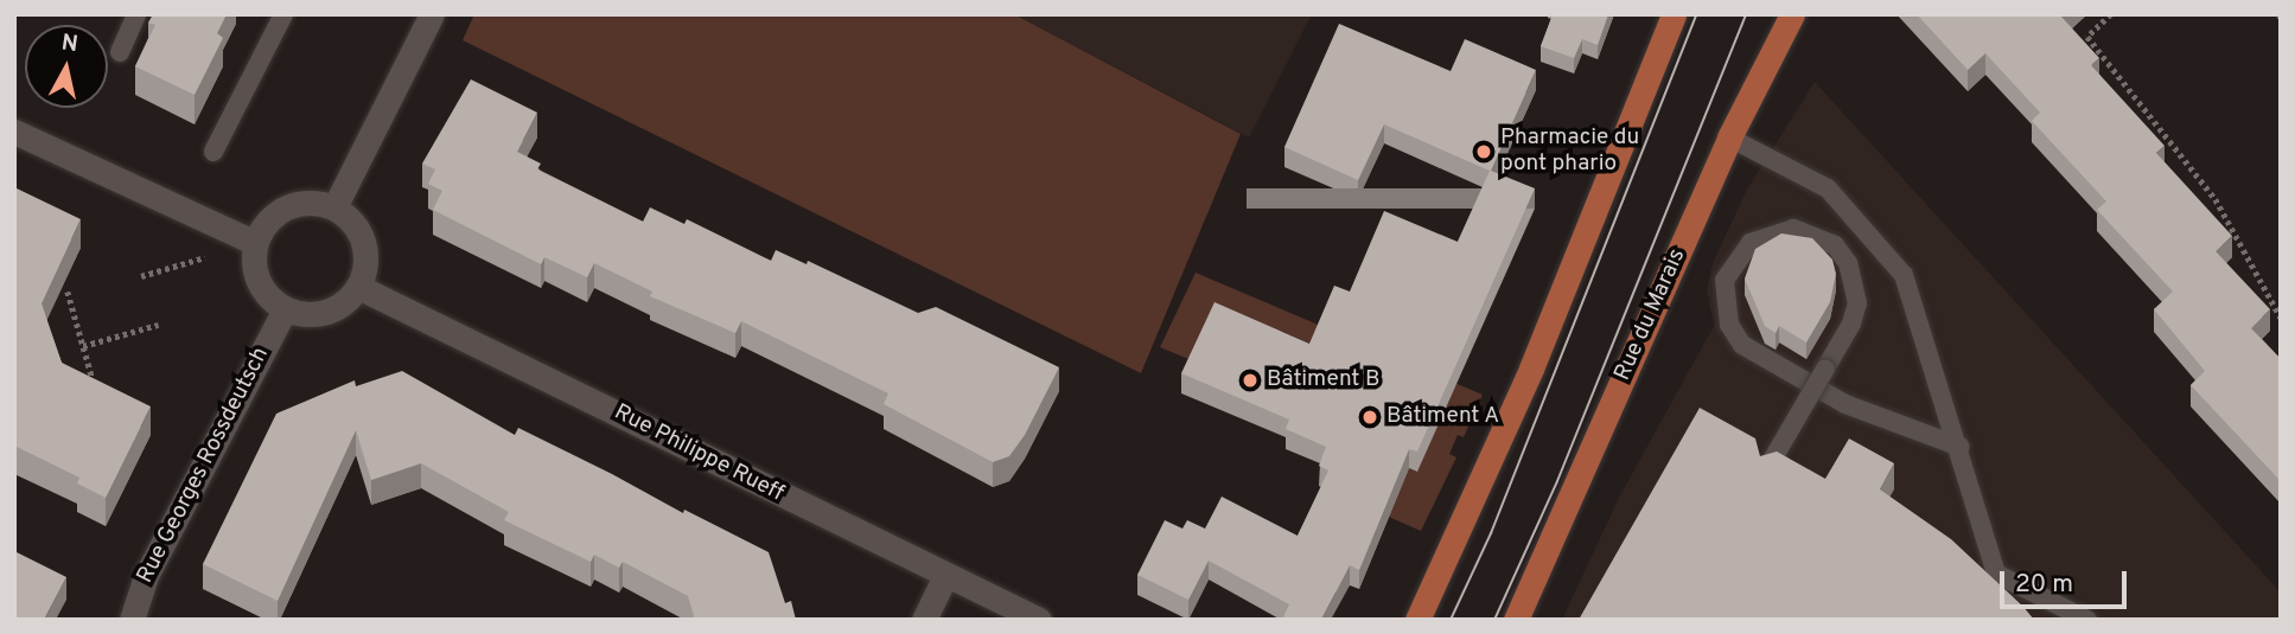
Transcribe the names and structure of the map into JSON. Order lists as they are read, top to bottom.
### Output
{
  "streets": {
    "main road": ["Rue du Marais"],
    "street": ["Rue Philippe Rueff", "Rue Georges Rossdeutsch"]
  },
  "crossings": [
    ["Rue Philippe Rueff", "Rue Georges Rossdeutsch"]
  ],
  "places": ["Pharmacie du pont phario", "Bâtiment B", "Bâtiment A"],
  "scale_bar": "20 m",
  "north": "top"
}
